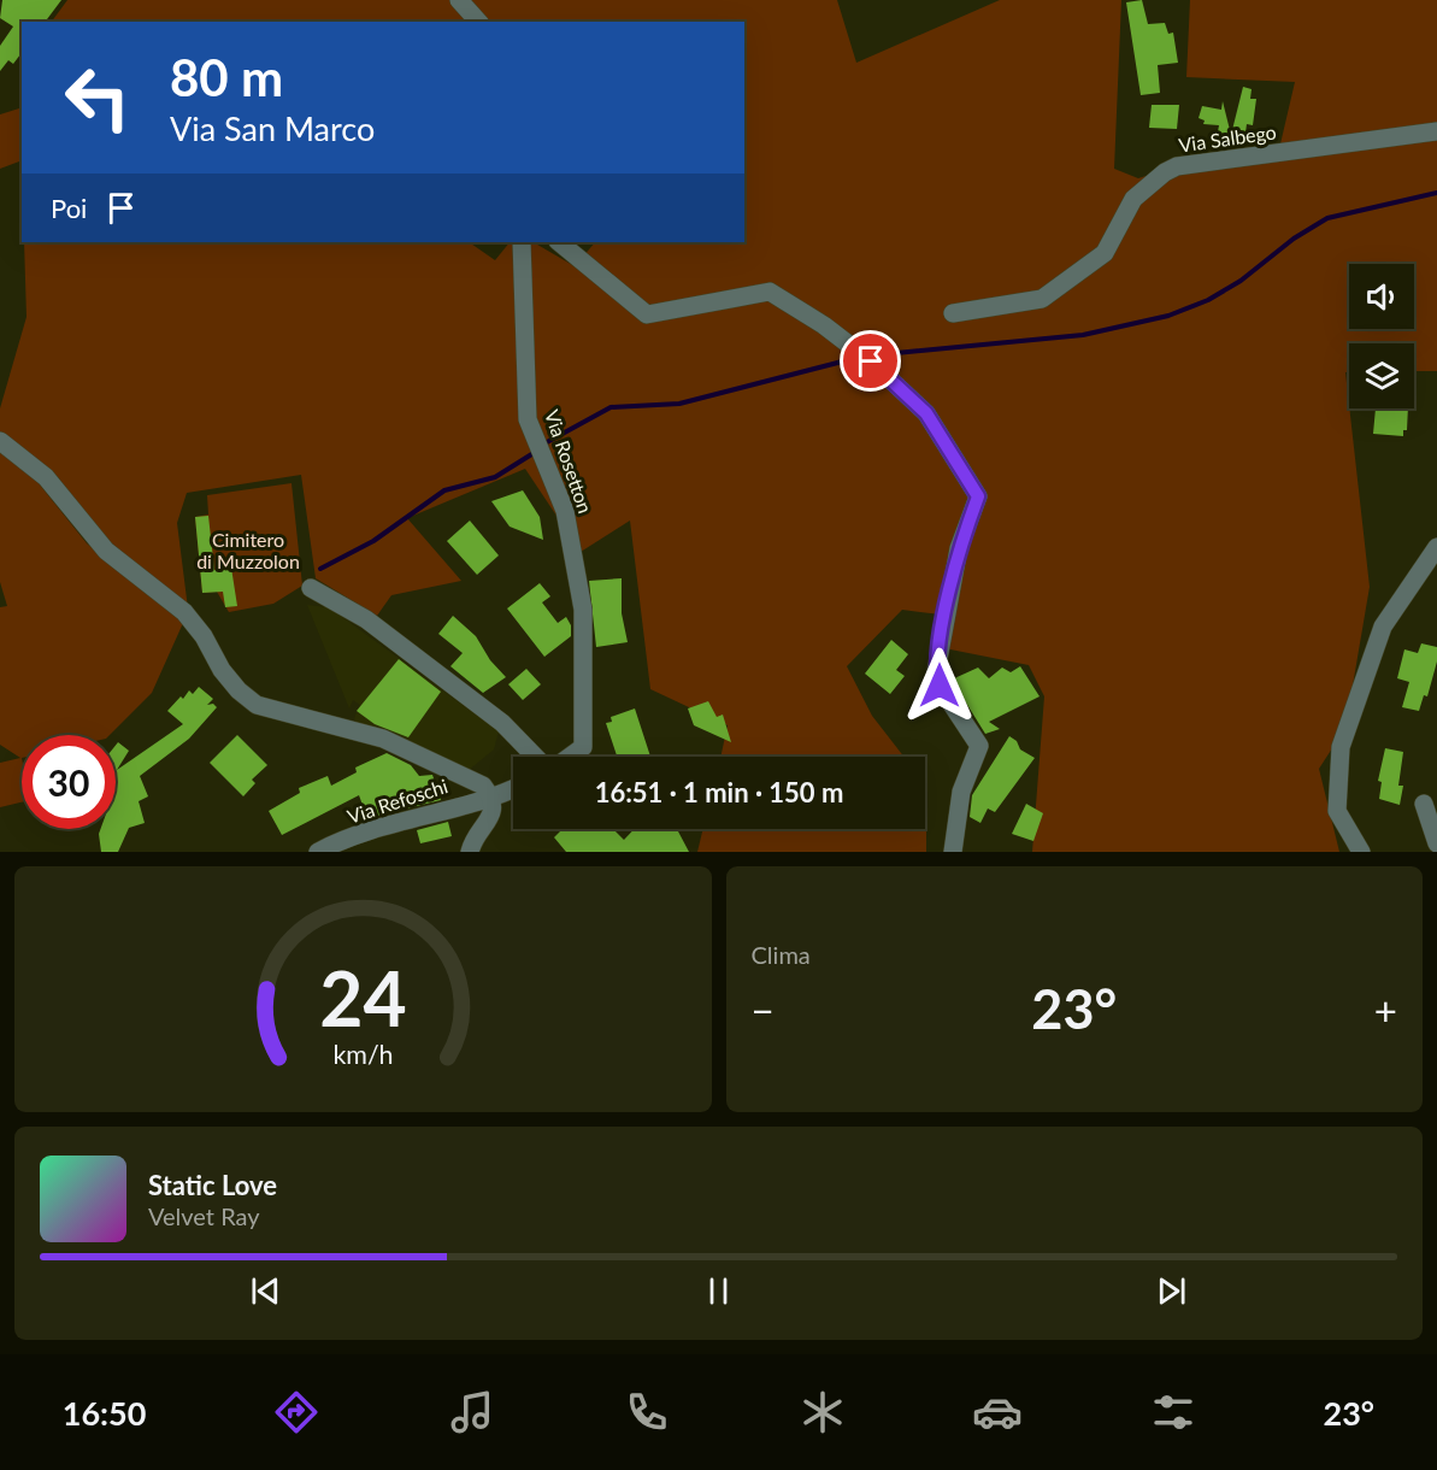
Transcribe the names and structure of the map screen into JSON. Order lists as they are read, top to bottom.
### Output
{
  "streets": {
    "street": ["Via Salbego", "Via Rosetton", "Via Refoschi"]
  },
  "parks": ["Cimitero di Muzzolon"],
  "page": {
    "turn": ["80 m", "Via San Marco"],
    "then": "Poi",
    "limit": "30",
    "trip": "16:51 · 1 min · 150 m",
    "tile": "Clima",
    "heat": ["−", "23°", "+"],
    "song": ["Static Love", "Velvet Ray"],
    "tabs": ["16:50", "23°"],
    "gauge": ["24", "km/h"]
  }
}
